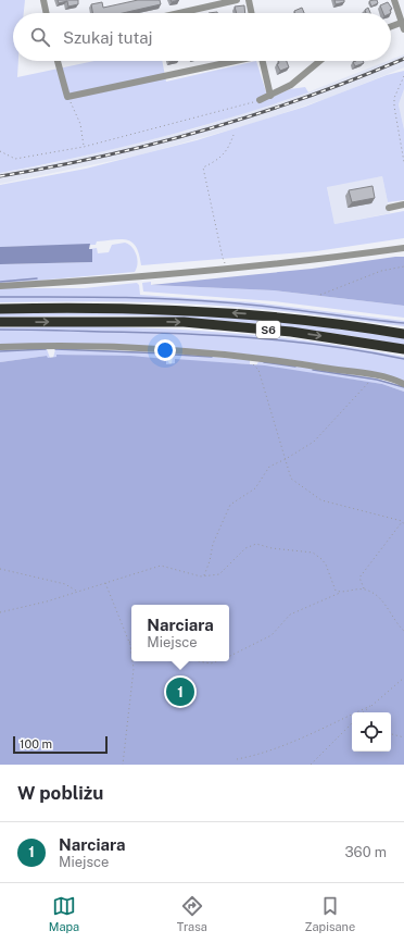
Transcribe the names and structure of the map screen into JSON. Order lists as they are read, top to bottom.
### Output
{
  "streets": {
    "highway": ["S6"]
  },
  "scale_bar": "100 m",
  "page": {
    "search": "Szukaj tutaj",
    "popup": ["Narciara", "Miejsce"],
    "pins": "1",
    "scale": "100 m",
    "heading": "W pobliżu",
    "list": [
      {
        "mark": "1",
        "name": "Narciara",
        "note": "Miejsce",
        "value": "360 m"
      }
    ],
    "nav": ["Mapa", "Trasa", "Zapisane"]
  }
}
